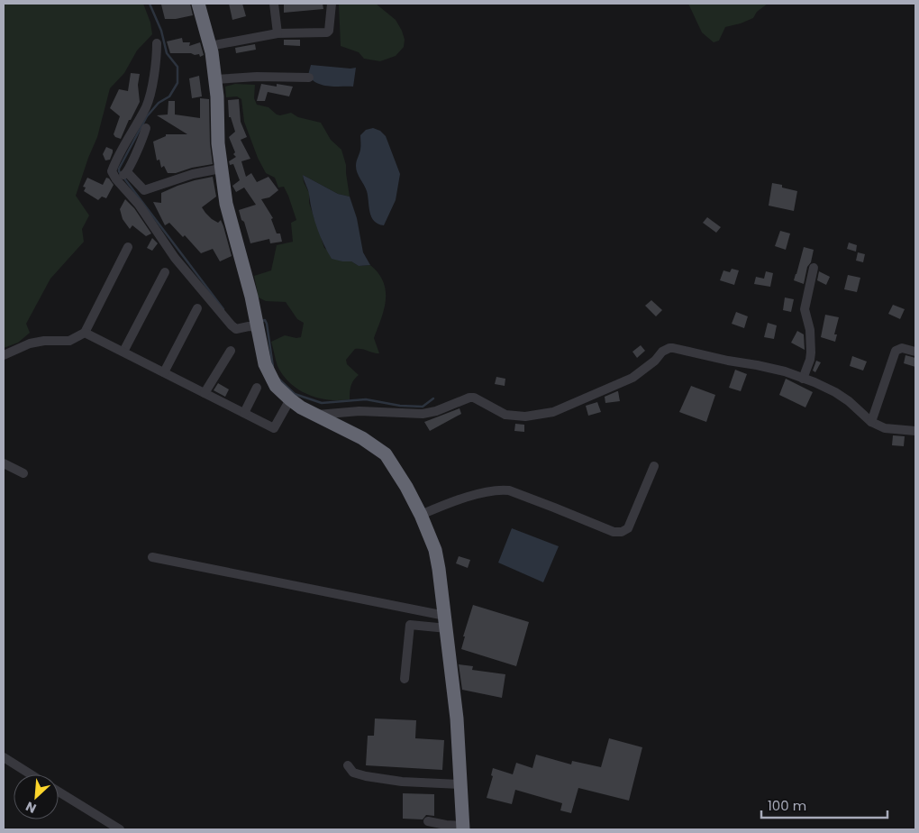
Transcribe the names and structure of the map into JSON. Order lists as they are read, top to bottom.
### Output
{
  "scale_bar": "100 m",
  "north": "bottom left"
}
